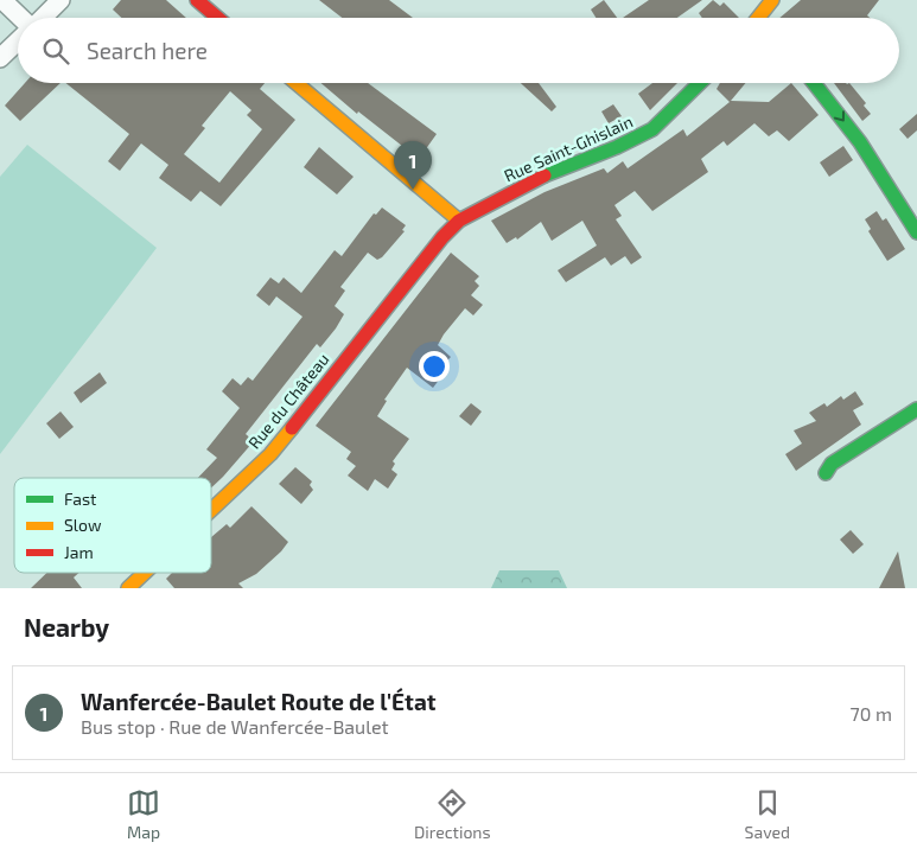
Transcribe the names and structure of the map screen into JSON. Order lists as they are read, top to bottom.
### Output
{
  "streets": {
    "main road": ["Rue Saint-Ghislain", "Rue du Château"]
  },
  "crossings": [
    ["Rue Saint-Ghislain", "Rue du Château"]
  ],
  "legend": ["Fast", "Slow", "Jam"],
  "page": {
    "search": "Search here",
    "pins": "1",
    "heading": "Nearby",
    "list": [
      {
        "mark": "1",
        "name": "Wanfercée-Baulet Route de l'État",
        "note": "Bus stop · Rue de Wanfercée-Baulet",
        "value": "70 m"
      }
    ],
    "nav": ["Map", "Directions", "Saved"]
  }
}
